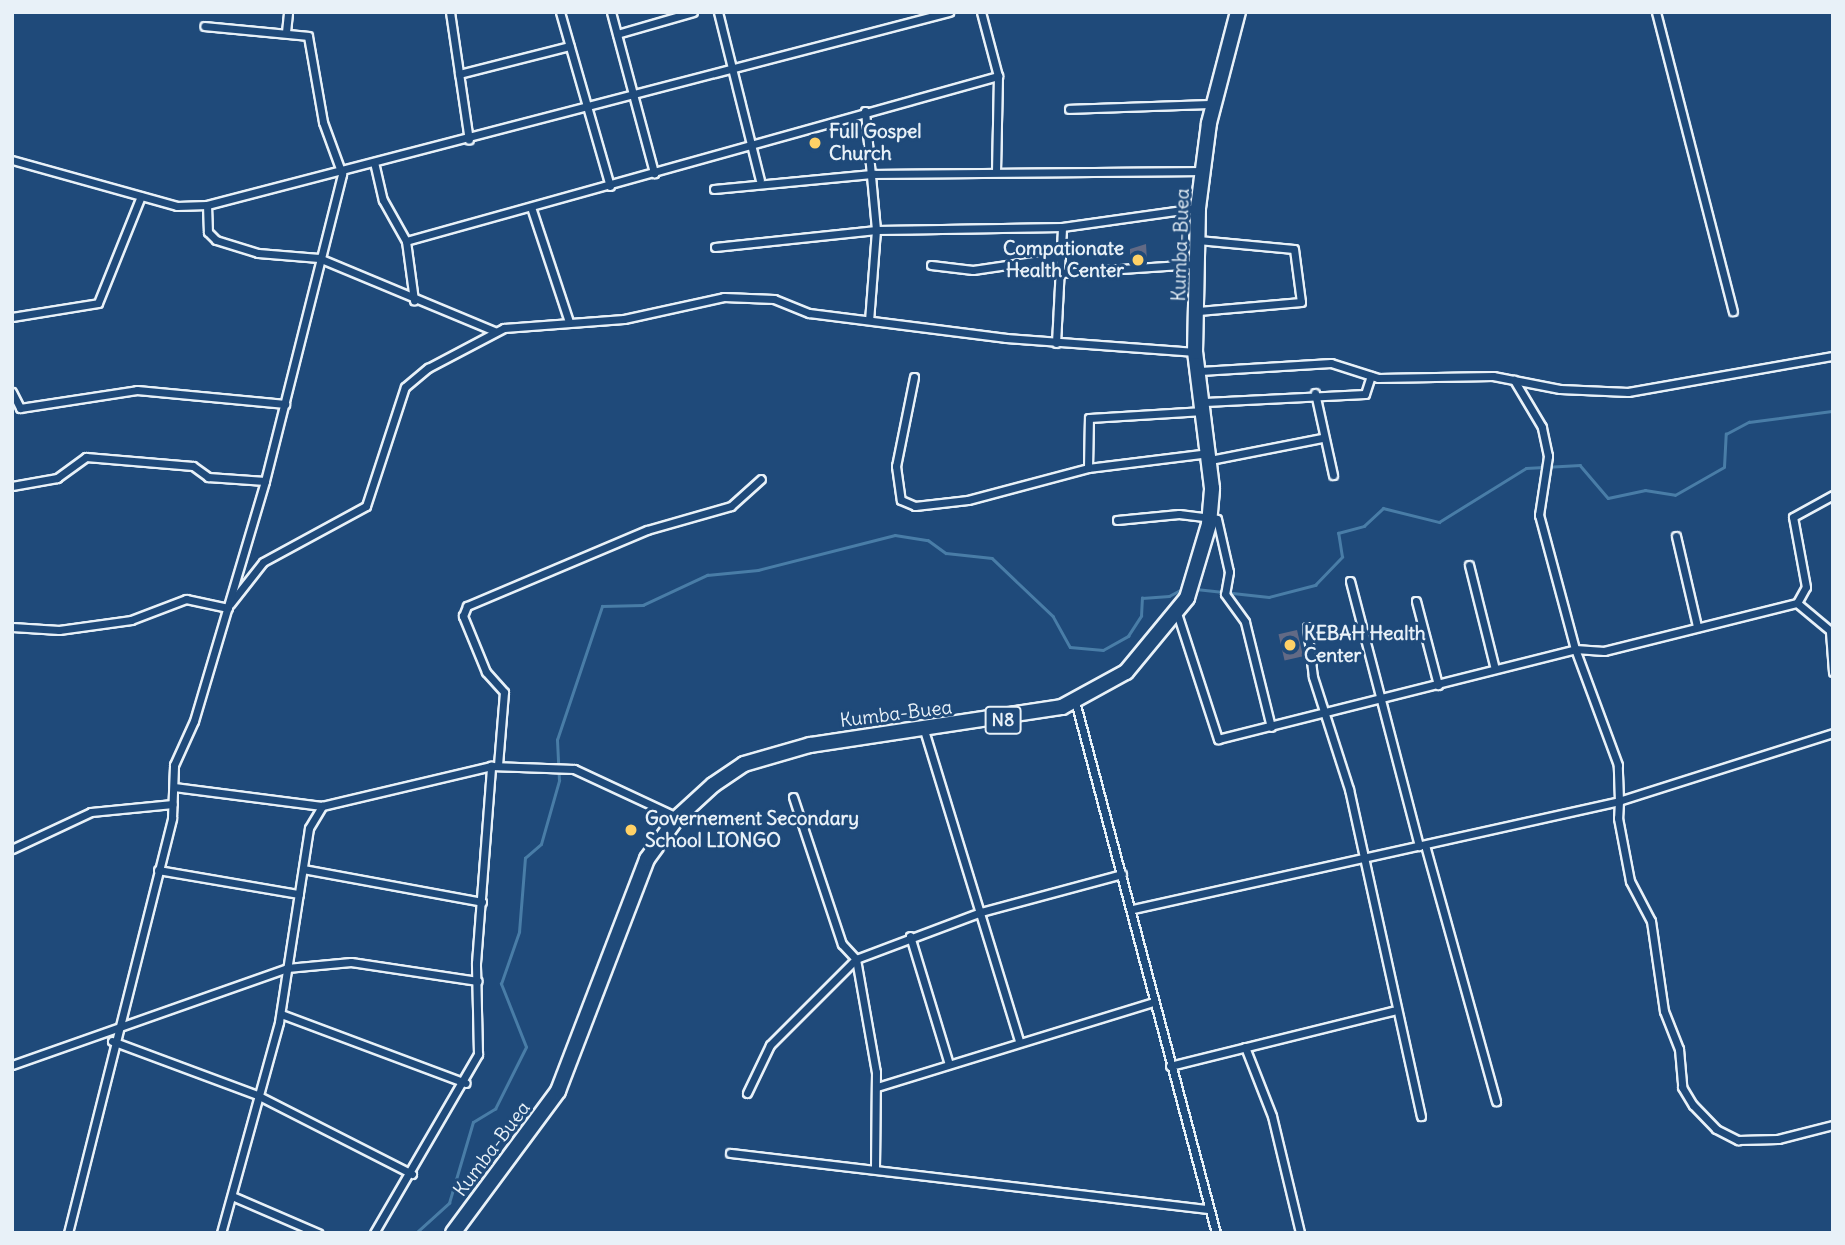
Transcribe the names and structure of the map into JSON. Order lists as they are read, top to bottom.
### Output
{
  "streets": {
    "highway": ["Kumba-Buea", "N8"]
  },
  "places": [
    "Full Gospel Church",
    "Compationate Health Center",
    "KEBAH Health Center",
    "Governement Secondary School LIONGO"
  ]
}
